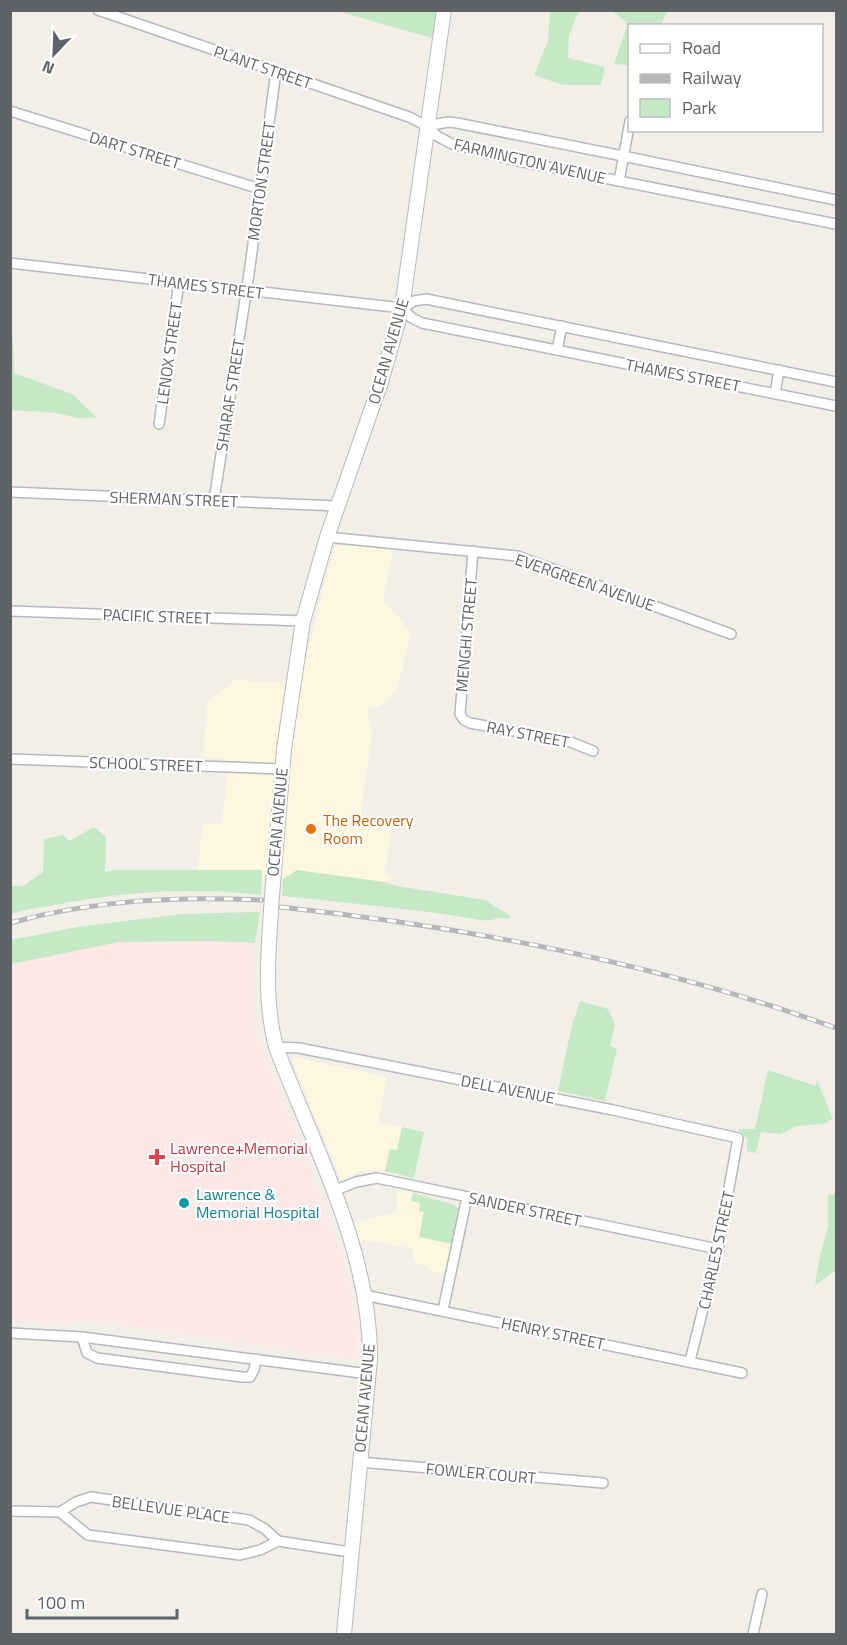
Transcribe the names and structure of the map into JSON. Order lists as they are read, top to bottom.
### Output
{
  "streets": {
    "main road": ["OCEAN AVENUE"],
    "street": [
      "PLANT STREET",
      "DART STREET",
      "FARMINGTON AVENUE",
      "MORTON STREET",
      "THAMES STREET",
      "LENOX STREET",
      "SHARAF STREET",
      "SHERMAN STREET",
      "EVERGREEN AVENUE",
      "PACIFIC STREET",
      "MENGHI STREET",
      "RAY STREET",
      "SCHOOL STREET",
      "DELL AVENUE",
      "SANDER STREET",
      "CHARLES STREET",
      "HENRY STREET",
      "FOWLER COURT",
      "BELLEVUE PLACE"
    ]
  },
  "crossings": [
    ["PLANT STREET", "FARMINGTON AVENUE"],
    ["PLANT STREET", "MORTON STREET"],
    ["PLANT STREET", "OCEAN AVENUE"],
    ["DART STREET", "MORTON STREET"],
    ["FARMINGTON AVENUE", "OCEAN AVENUE"],
    ["MORTON STREET", "THAMES STREET"],
    ["MORTON STREET", "SHARAF STREET"],
    ["THAMES STREET", "OCEAN AVENUE"],
    ["THAMES STREET", "LENOX STREET"],
    ["THAMES STREET", "SHARAF STREET"],
    ["OCEAN AVENUE", "SHERMAN STREET"],
    ["OCEAN AVENUE", "EVERGREEN AVENUE"],
    ["OCEAN AVENUE", "PACIFIC STREET"],
    ["OCEAN AVENUE", "SCHOOL STREET"],
    ["OCEAN AVENUE", "DELL AVENUE"],
    ["OCEAN AVENUE", "SANDER STREET"],
    ["OCEAN AVENUE", "HENRY STREET"],
    ["OCEAN AVENUE", "FOWLER COURT"],
    ["OCEAN AVENUE", "BELLEVUE PLACE"],
    ["SHARAF STREET", "SHERMAN STREET"],
    ["EVERGREEN AVENUE", "MENGHI STREET"],
    ["MENGHI STREET", "RAY STREET"],
    ["DELL AVENUE", "CHARLES STREET"],
    ["SANDER STREET", "CHARLES STREET"],
    ["CHARLES STREET", "HENRY STREET"]
  ],
  "places": {
    "other": ["The Recovery Room", "Lawrence & Memorial Hospital"],
    "health": ["Lawrence+Memorial Hospital"]
  },
  "legend": ["Road", "Railway", "Park"],
  "scale_bar": "100 m",
  "north": "bottom left"
}
